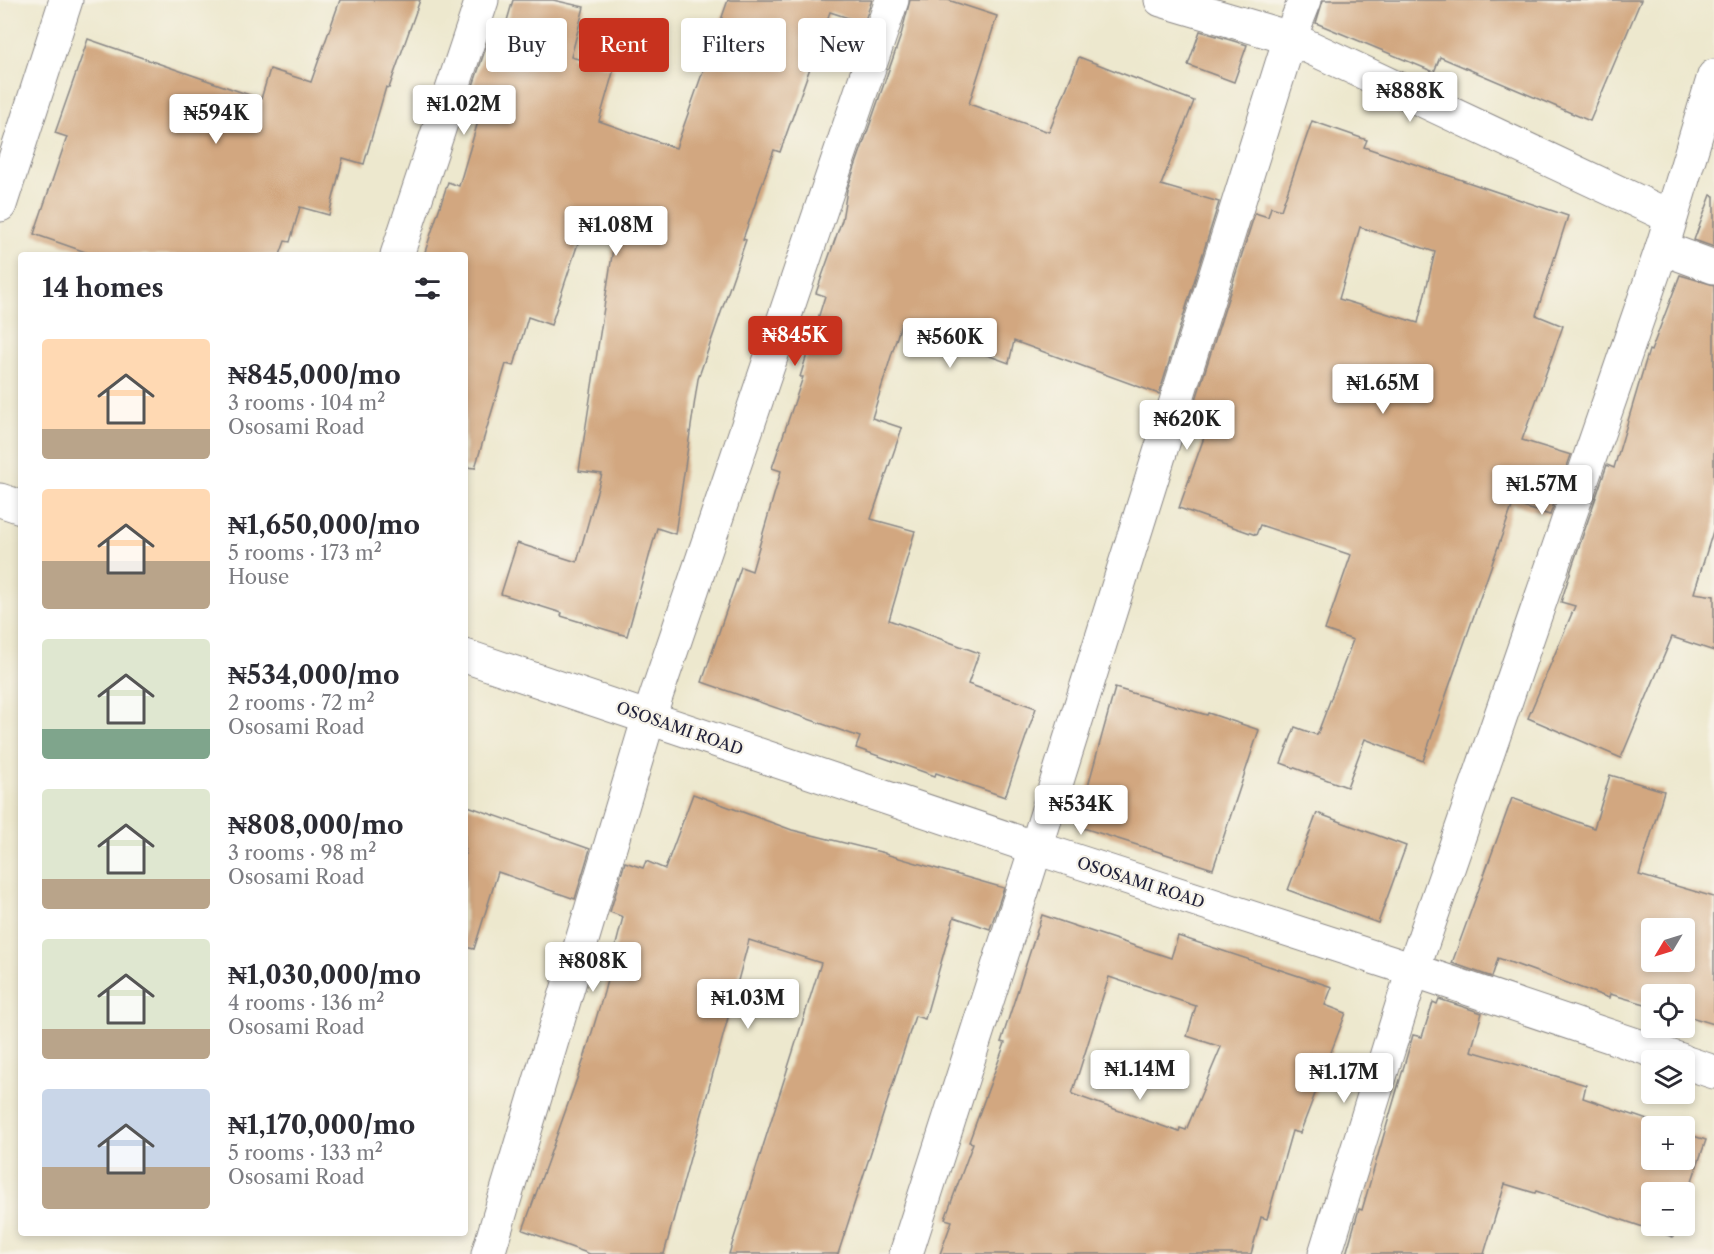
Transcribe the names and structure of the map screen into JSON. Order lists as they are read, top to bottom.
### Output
{
  "streets": {
    "street": ["OSOSAMI ROAD"]
  },
  "north": "bottom left",
  "page": {
    "chip": [
      "Buy",
      "Rent",
      "Filters",
      "New"
    ],
    "price": [
      "₦888K",
      "₦1.02M",
      "₦594K",
      "₦1.08M",
      "₦845K",
      "₦560K",
      "₦1.65M",
      "₦620K",
      "₦1.57M",
      "₦534K",
      "₦808K",
      "₦1.03M",
      "₦1.14M",
      "₦1.17M"
    ],
    "heading": "14 homes",
    "list": [
      {
        "name": "₦845,000/mo",
        "note": "3 rooms · 104 m² · Ososami Road"
      },
      {
        "name": "₦1,650,000/mo",
        "note": "5 rooms · 173 m² · House"
      },
      {
        "name": "₦534,000/mo",
        "note": "2 rooms · 72 m² · Ososami Road"
      },
      {
        "name": "₦808,000/mo",
        "note": "3 rooms · 98 m² · Ososami Road"
      },
      {
        "name": "₦1,030,000/mo",
        "note": "4 rooms · 136 m² · Ososami Road"
      },
      {
        "name": "₦1,170,000/mo",
        "note": "5 rooms · 133 m² · Ososami Road"
      }
    ],
    "map_buttons": ["+", "−"]
  }
}
